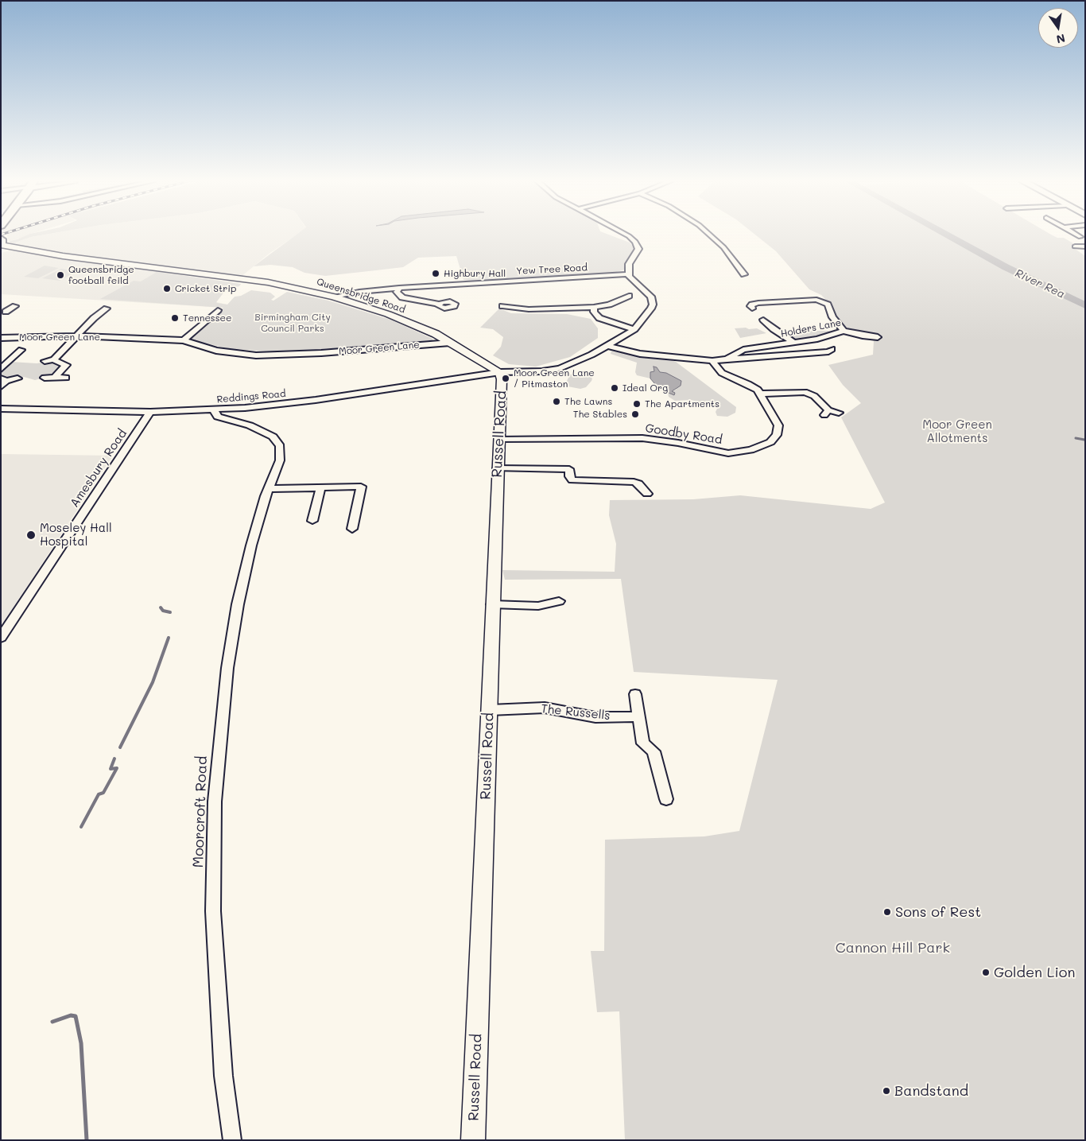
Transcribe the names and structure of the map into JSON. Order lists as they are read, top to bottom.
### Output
{
  "streets": {
    "street": [
      "Yew Tree Road",
      "Queensbridge Road",
      "Holders Lane",
      "Moor Green Lane",
      "Reddings Road",
      "Russell Road",
      "Goodby Road",
      "Amesbury Road",
      "The Russells",
      "Moorcroft Road"
    ]
  },
  "crossings": [
    ["Yew Tree Road", "Queensbridge Road"],
    ["Queensbridge Road", "Moor Green Lane"],
    ["Holders Lane", "Goodby Road"],
    ["Reddings Road", "Russell Road"],
    ["Reddings Road", "Amesbury Road"],
    ["Reddings Road", "Moorcroft Road"],
    ["Russell Road", "Goodby Road"],
    ["Russell Road", "The Russells"]
  ],
  "water": ["River Rea"],
  "parks": ["Birmingham City Council Parks", "Moor Green Allotments", "Cannon Hill Park"],
  "places": [
    "Highbury Hall",
    "Queensbridge football feild",
    "Cricket Strip",
    "Tennessee",
    "Moor Green Lane / Pitmaston",
    "Ideal Org",
    "The Lawns",
    "The Apartments",
    "The Stables",
    "Moseley Hall Hospital",
    "Sons of Rest",
    "Golden Lion",
    "Bandstand"
  ],
  "north": "bottom"
}
